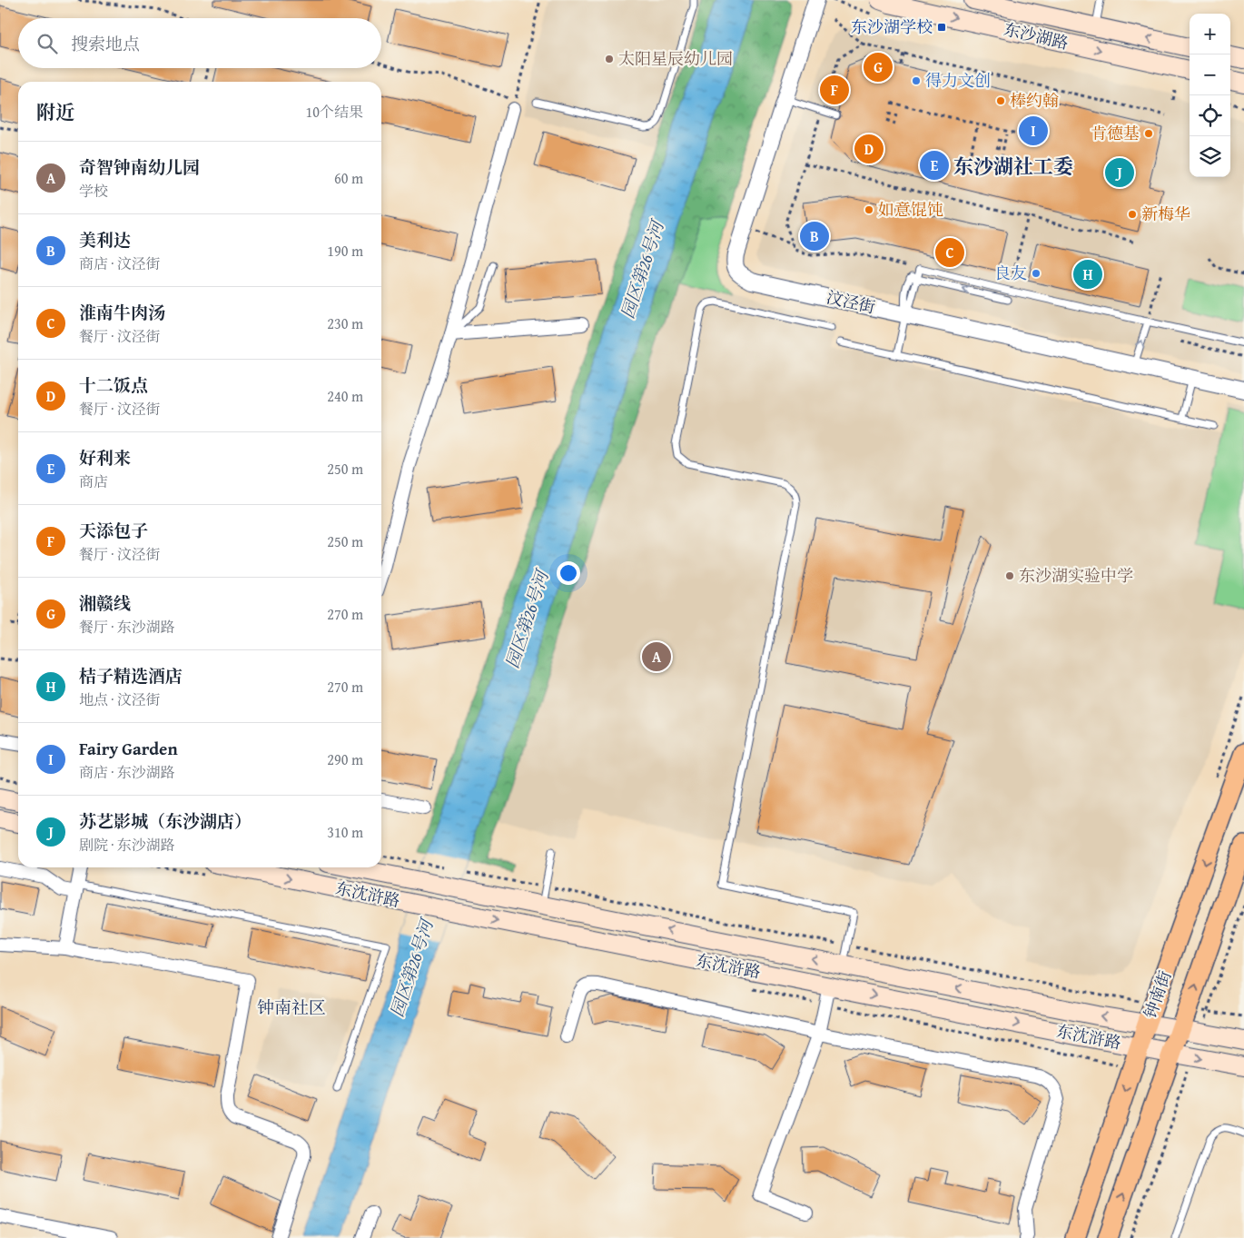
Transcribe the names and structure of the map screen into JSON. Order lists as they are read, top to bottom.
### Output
{
  "streets": {
    "main road": ["东沙湖路", "东沈浒路", "钟南街"],
    "street": ["汶泾街"]
  },
  "crossings": [
    ["东沈浒路", "钟南街"]
  ],
  "districts": ["东沙湖社工委", "钟南社区"],
  "water": ["园区第26号河"],
  "places": {
    "transit": ["东沙湖学校"],
    "other": [
      "太阳星辰幼儿园",
      "得力文创",
      "棒约翰",
      "肯德基",
      "如意馄饨",
      "新梅华",
      "良友",
      "东沙湖实验中学"
    ]
  },
  "page": {
    "map_buttons": ["+", "−"],
    "search": "搜索地点",
    "pins": [
      "G",
      "F",
      "I",
      "D",
      "E",
      "J",
      "B",
      "C",
      "H",
      "A"
    ],
    "heading": ["附近", "10个结果"],
    "list": [
      {
        "mark": "A",
        "name": "奇智钟南幼儿园",
        "note": "学校",
        "value": "60 m"
      },
      {
        "mark": "B",
        "name": "美利达",
        "note": "商店 · 汶泾街",
        "value": "190 m"
      },
      {
        "mark": "C",
        "name": "淮南牛肉汤",
        "note": "餐厅 · 汶泾街",
        "value": "230 m"
      },
      {
        "mark": "D",
        "name": "十二饭点",
        "note": "餐厅 · 汶泾街",
        "value": "240 m"
      },
      {
        "mark": "E",
        "name": "好利来",
        "note": "商店",
        "value": "250 m"
      },
      {
        "mark": "F",
        "name": "天添包子",
        "note": "餐厅 · 汶泾街",
        "value": "250 m"
      },
      {
        "mark": "G",
        "name": "湘赣线",
        "note": "餐厅 · 东沙湖路",
        "value": "270 m"
      },
      {
        "mark": "H",
        "name": "桔子精选酒店",
        "note": "地点 · 汶泾街",
        "value": "270 m"
      },
      {
        "mark": "I",
        "name": "Fairy Garden",
        "note": "商店 · 东沙湖路",
        "value": "290 m"
      },
      {
        "mark": "J",
        "name": "苏艺影城（东沙湖店）",
        "note": "剧院 · 东沙湖路",
        "value": "310 m"
      }
    ]
  }
}
